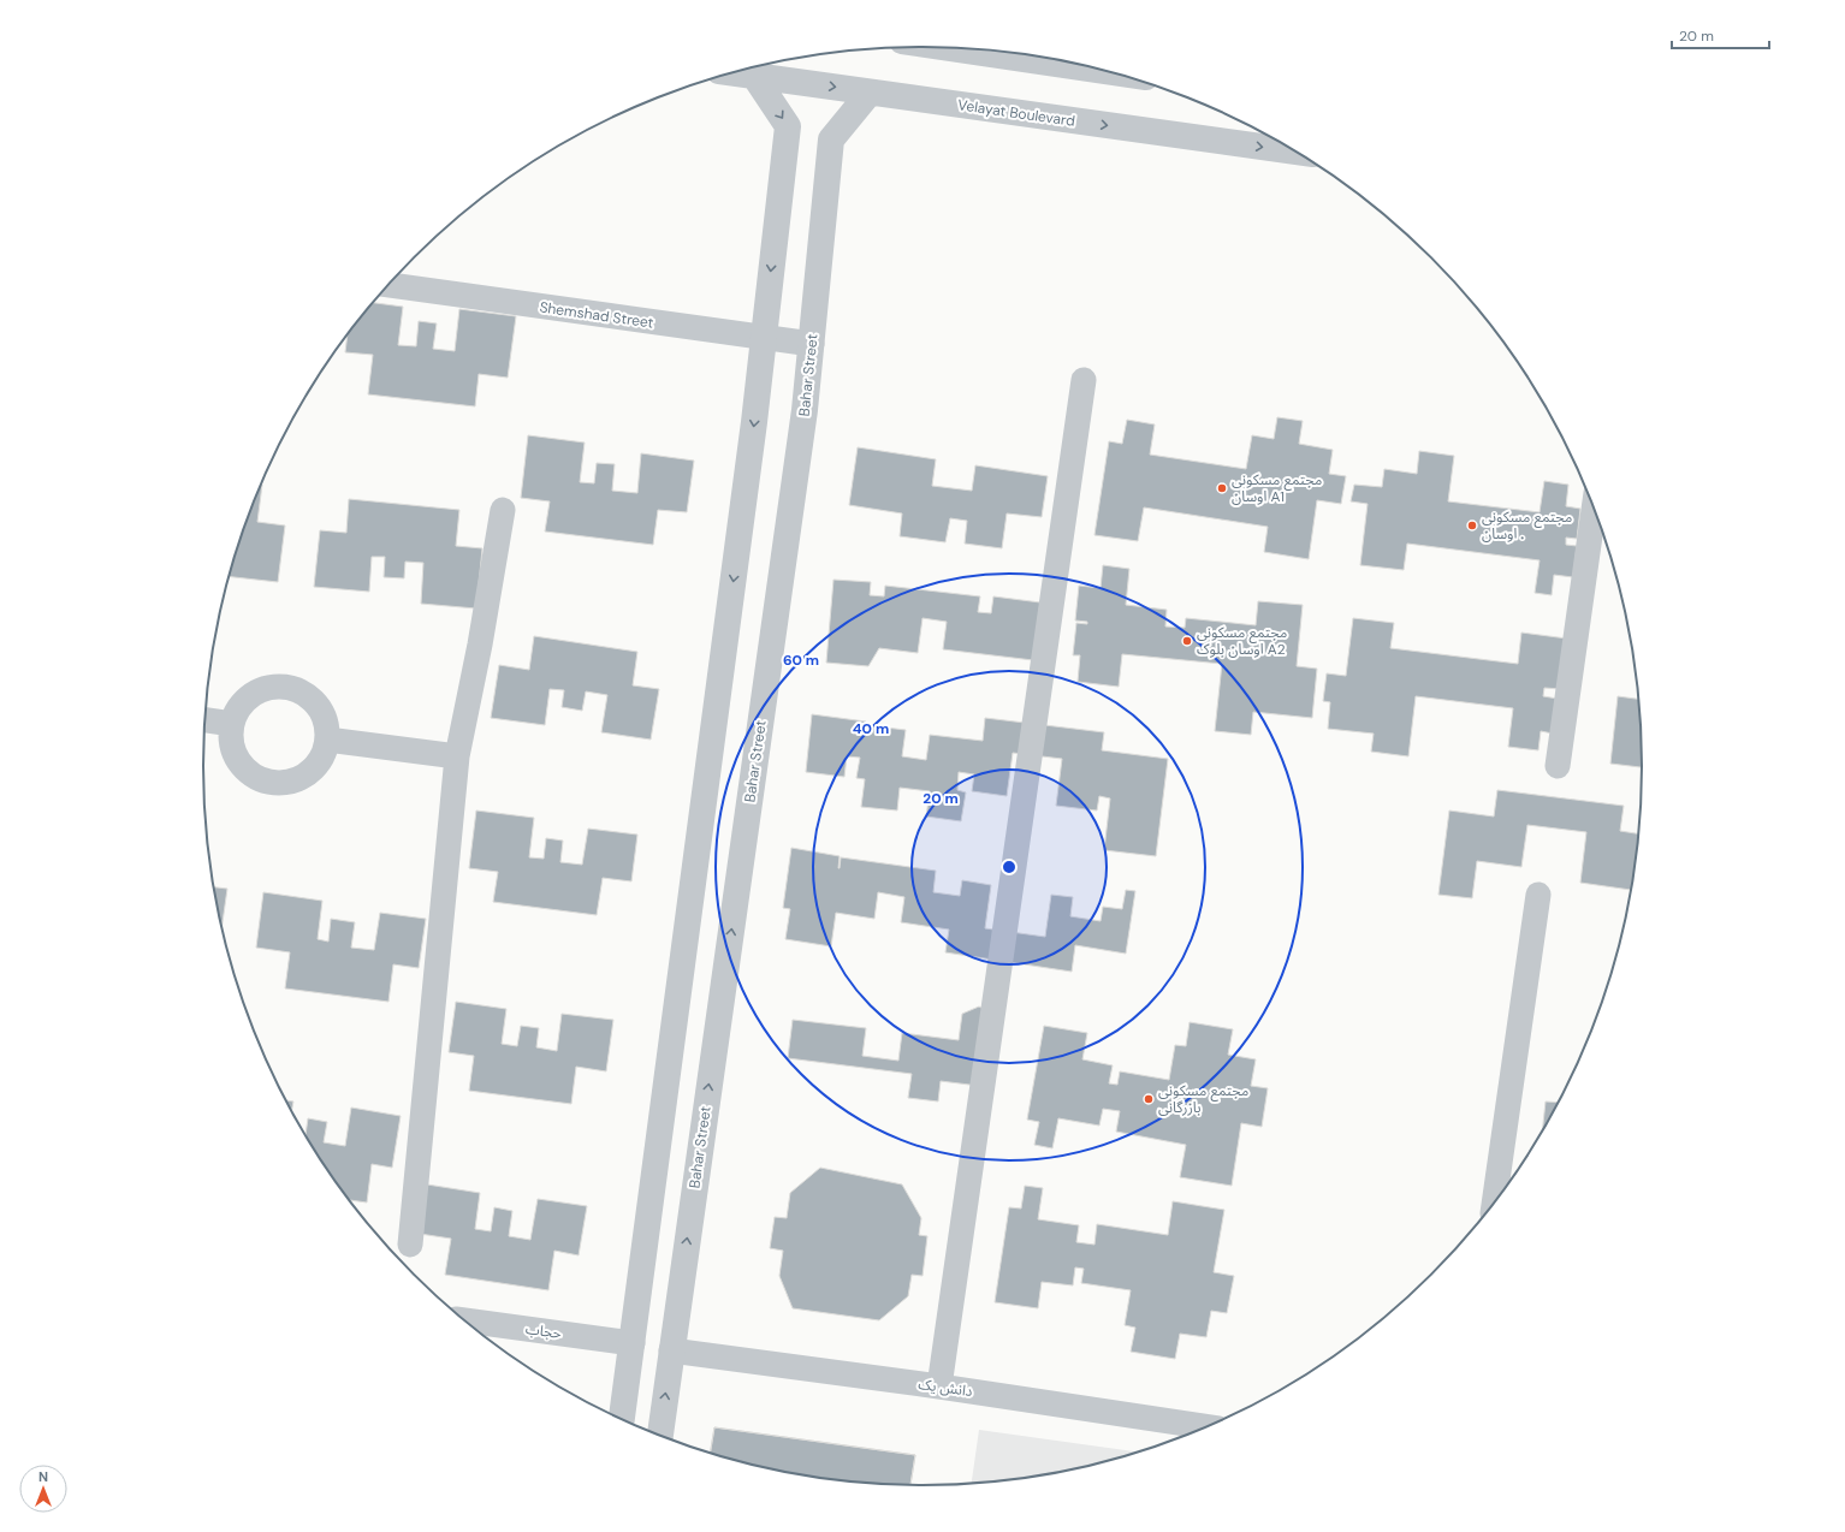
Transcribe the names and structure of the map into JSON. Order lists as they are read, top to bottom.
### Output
{
  "streets": {
    "street": [
      "Velayat Boulevard",
      "Shemshad Street",
      "Bahar Street",
      "حجاب",
      "دانش یک"
    ]
  },
  "crossings": [
    ["Velayat Boulevard", "Bahar Street"],
    ["Shemshad Street", "Bahar Street"],
    ["Bahar Street", "دانش یک"]
  ],
  "places": [
    "مجتمع مسکونی اوسان A1",
    "مجتمع مسکونی اوسان .",
    "مجتمع مسکونی اوسان بلوک A2",
    "مجتمع مسکونی بازرگانی"
  ],
  "scale_bar": "20 m",
  "north": "top",
  "rings": ["60 m", "40 m", "20 m"]
}
